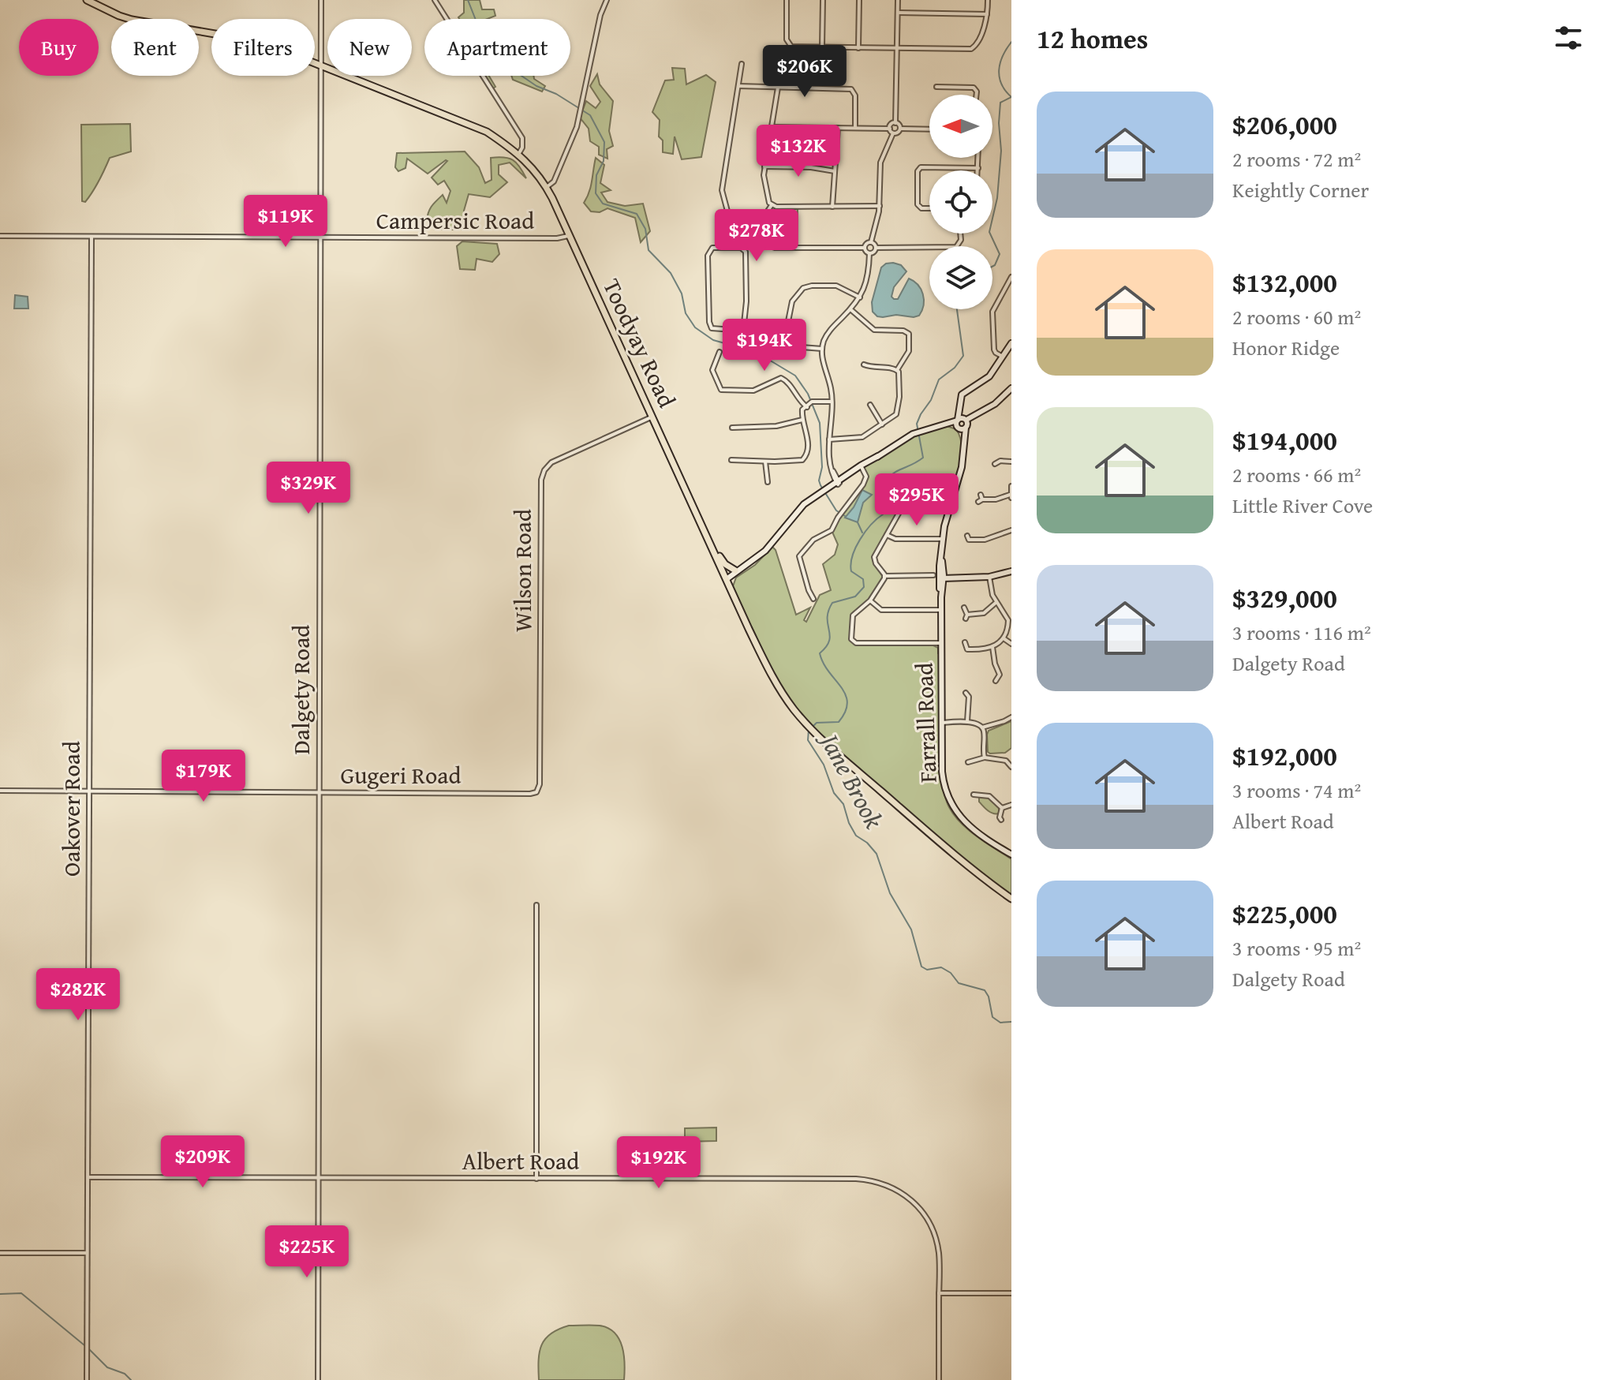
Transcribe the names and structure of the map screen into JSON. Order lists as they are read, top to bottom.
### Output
{
  "streets": {
    "main road": ["Toodyay Road", "Farrall Road"],
    "street": [
      "Campersic Road",
      "Wilson Road",
      "Dalgety Road",
      "Gugeri Road",
      "Oakover Road",
      "Albert Road"
    ]
  },
  "crossings": [
    ["Campersic Road", "Toodyay Road"],
    ["Campersic Road", "Dalgety Road"],
    ["Campersic Road", "Oakover Road"],
    ["Toodyay Road", "Wilson Road"],
    ["Toodyay Road", "Dalgety Road"],
    ["Wilson Road", "Gugeri Road"],
    ["Dalgety Road", "Gugeri Road"],
    ["Dalgety Road", "Albert Road"],
    ["Gugeri Road", "Oakover Road"],
    ["Oakover Road", "Albert Road"]
  ],
  "water": ["Jane Brook"],
  "north": "left",
  "page": {
    "heading": "12 homes",
    "chip": [
      "Buy",
      "Rent",
      "Filters",
      "New",
      "Apartment"
    ],
    "price": [
      "$206K",
      "$132K",
      "$119K",
      "$278K",
      "$194K",
      "$329K",
      "$295K",
      "$179K",
      "$282K",
      "$209K",
      "$192K",
      "$225K"
    ],
    "list": [
      {
        "name": "$206,000",
        "note": "2 rooms · 72 m² · Keightly Corner"
      },
      {
        "name": "$132,000",
        "note": "2 rooms · 60 m² · Honor Ridge"
      },
      {
        "name": "$194,000",
        "note": "2 rooms · 66 m² · Little River Cove"
      },
      {
        "name": "$329,000",
        "note": "3 rooms · 116 m² · Dalgety Road"
      },
      {
        "name": "$192,000",
        "note": "3 rooms · 74 m² · Albert Road"
      },
      {
        "name": "$225,000",
        "note": "3 rooms · 95 m² · Dalgety Road"
      }
    ]
  }
}
